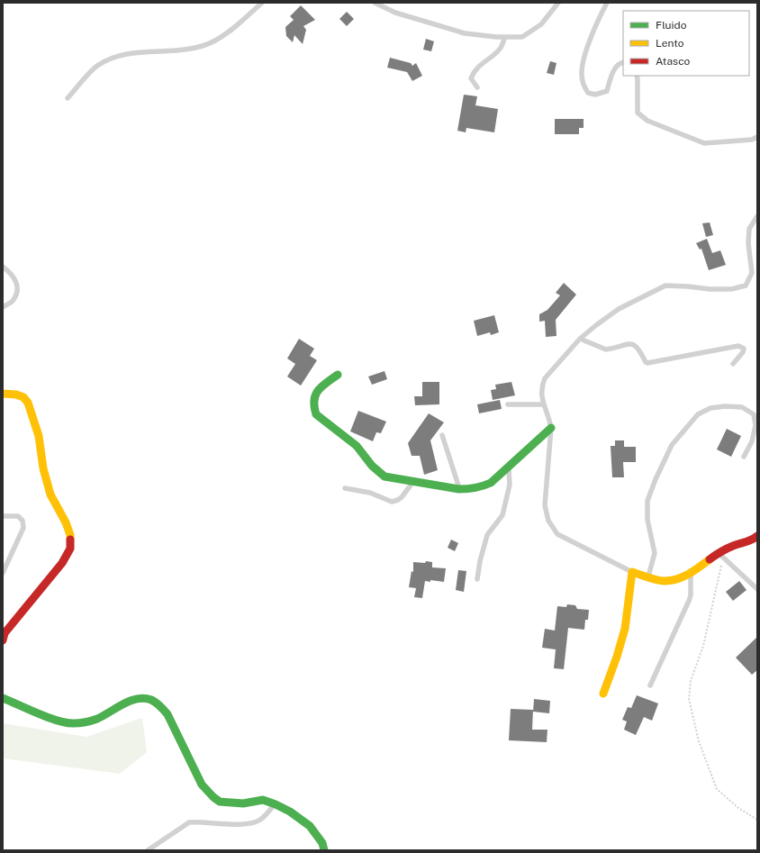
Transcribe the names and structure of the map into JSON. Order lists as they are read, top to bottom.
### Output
{
  "legend": ["Fluido", "Lento", "Atasco"]
}
